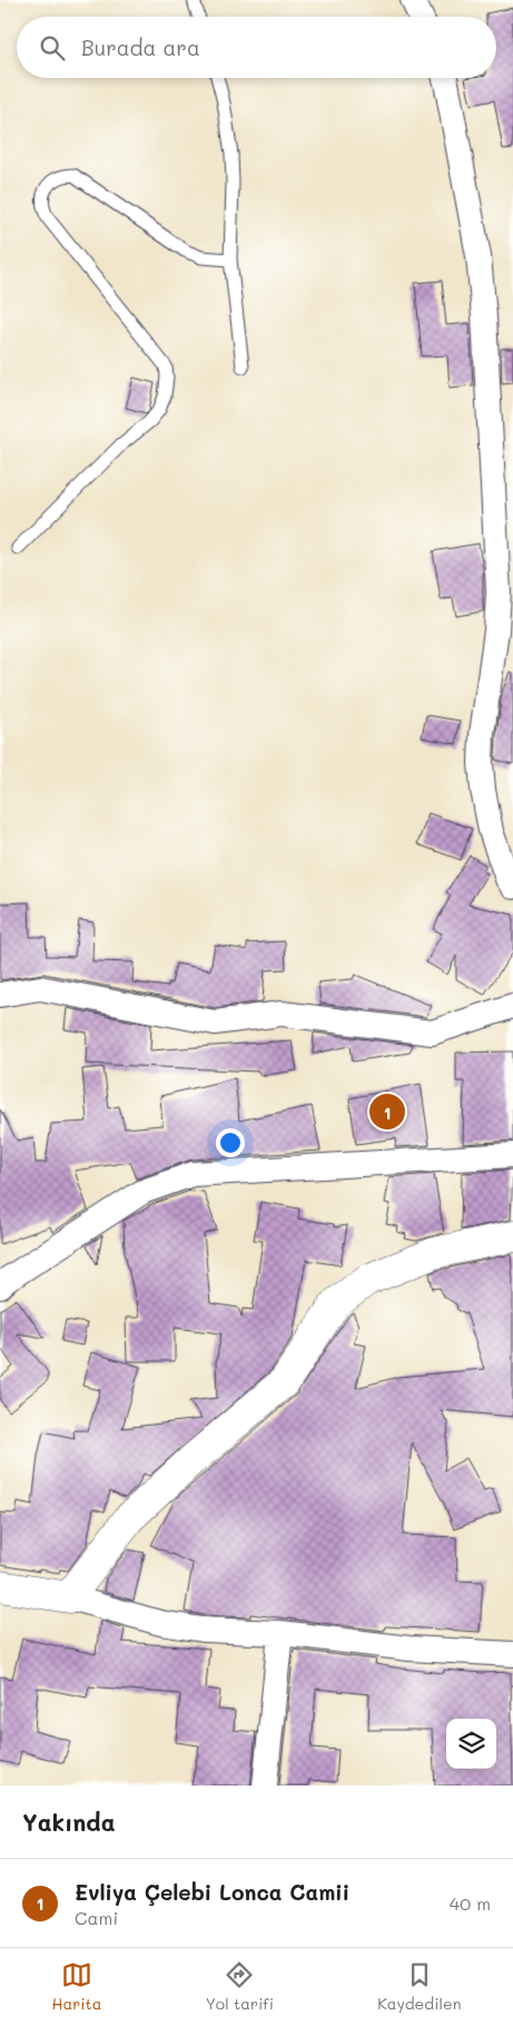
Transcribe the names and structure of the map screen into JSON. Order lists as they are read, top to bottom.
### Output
{
  "page": {
    "search": "Burada ara",
    "pins": "1",
    "heading": "Yakında",
    "list": [
      {
        "mark": "1",
        "name": "Evliya Çelebi Lonca Camii",
        "note": "Cami",
        "value": "40 m"
      }
    ],
    "nav": ["Harita", "Yol tarifi", "Kaydedilen"]
  }
}
